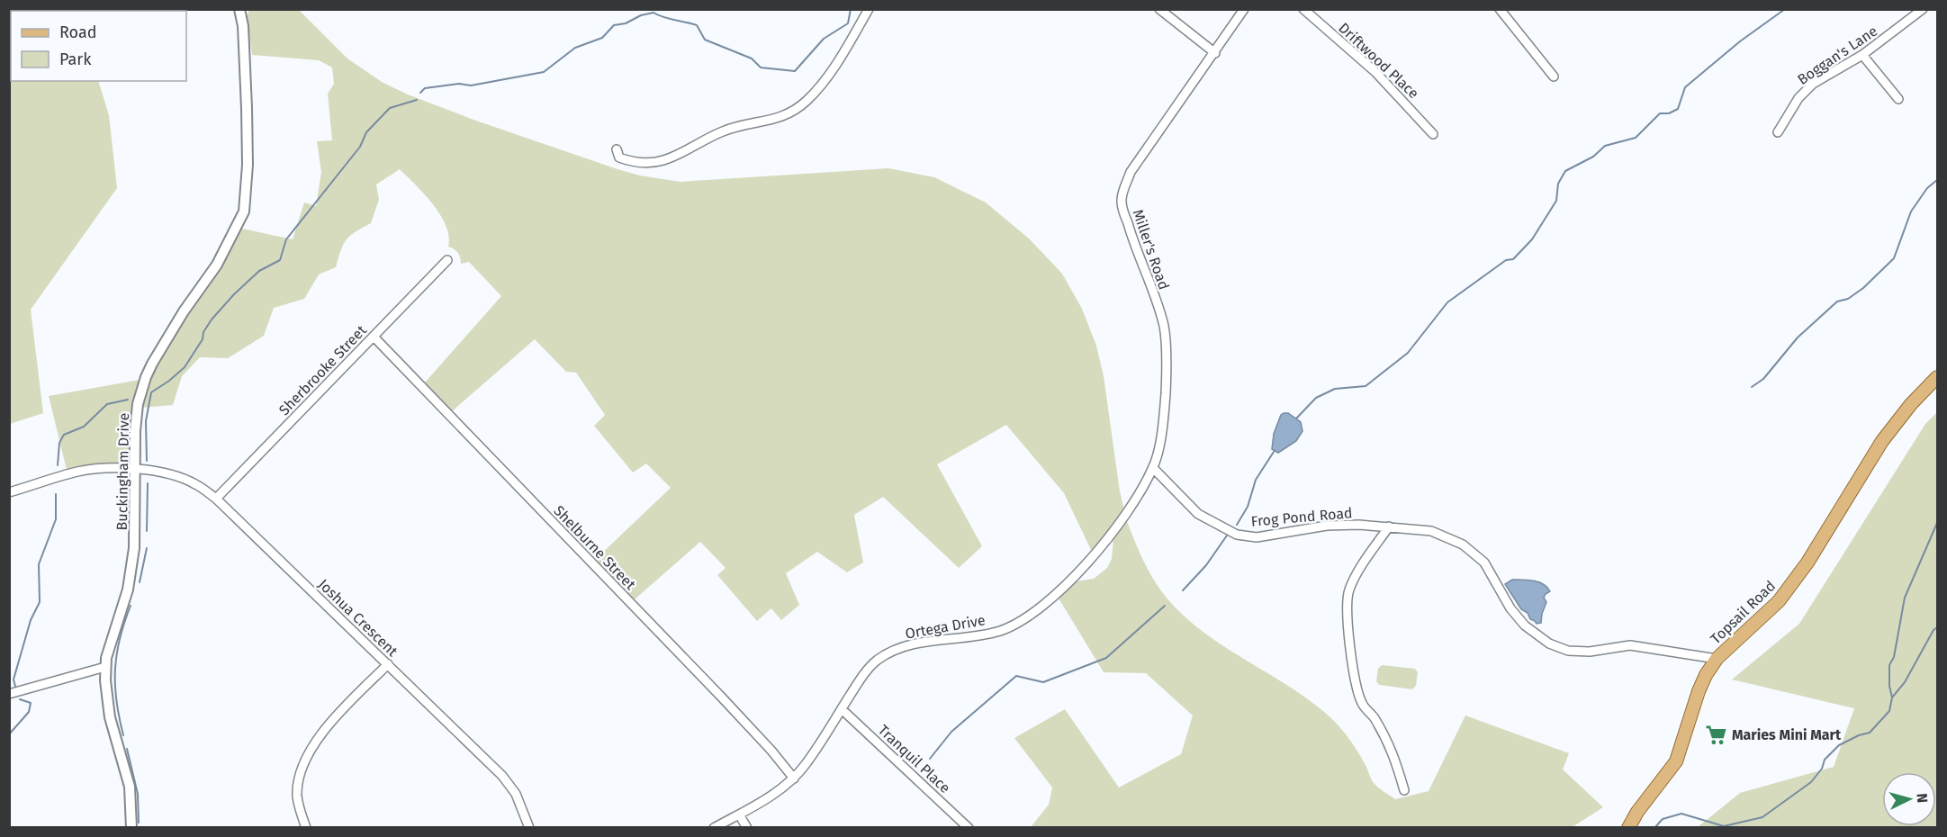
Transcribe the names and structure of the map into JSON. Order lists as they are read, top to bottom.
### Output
{
  "streets": {
    "main road": ["Topsail Road"],
    "street": [
      "Boggan's Lane",
      "Driftwood Place",
      "Miller's Road",
      "Sherbrooke Street",
      "Buckingham Drive",
      "Frog Pond Road",
      "Shelburne Street",
      "Joshua Crescent",
      "Ortega Drive",
      "Tranquil Place"
    ]
  },
  "crossings": [
    ["Miller's Road", "Frog Pond Road"],
    ["Miller's Road", "Ortega Drive"],
    ["Sherbrooke Street", "Shelburne Street"],
    ["Sherbrooke Street", "Joshua Crescent"],
    ["Buckingham Drive", "Joshua Crescent"],
    ["Frog Pond Road", "Topsail Road"],
    ["Frog Pond Road", "Ortega Drive"],
    ["Shelburne Street", "Ortega Drive"],
    ["Ortega Drive", "Tranquil Place"]
  ],
  "places": {
    "supermarket": ["Maries Mini Mart"]
  },
  "legend": ["Road", "Park"],
  "north": "right"
}
